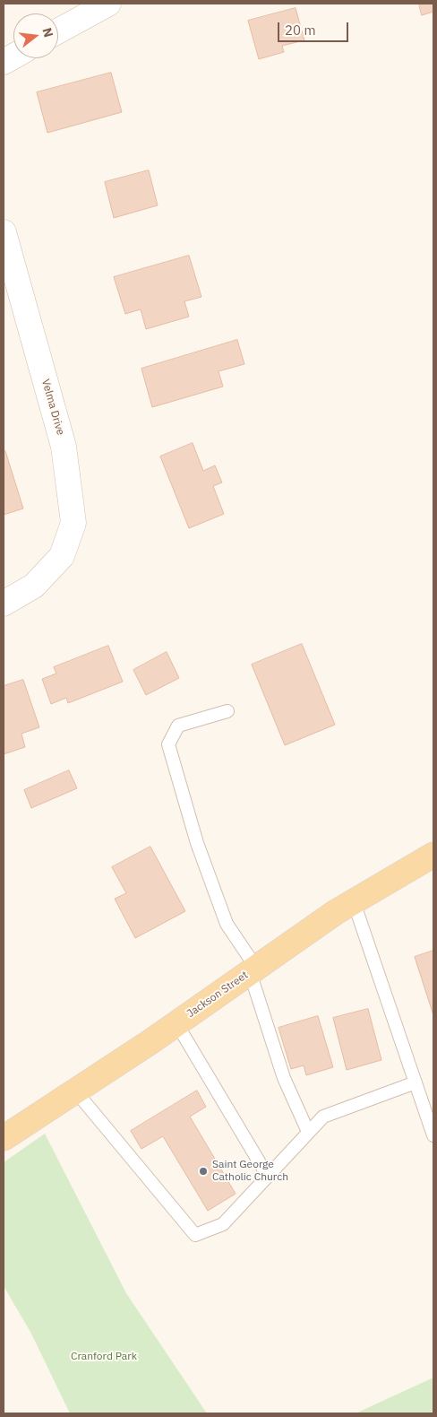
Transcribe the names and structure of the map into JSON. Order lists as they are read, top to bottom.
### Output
{
  "streets": {
    "main road": ["Jackson Street"],
    "street": ["Velma Drive"]
  },
  "parks": ["Cranford Park"],
  "places": ["Saint George Catholic Church"],
  "scale_bar": "20 m",
  "north": "right"
}
